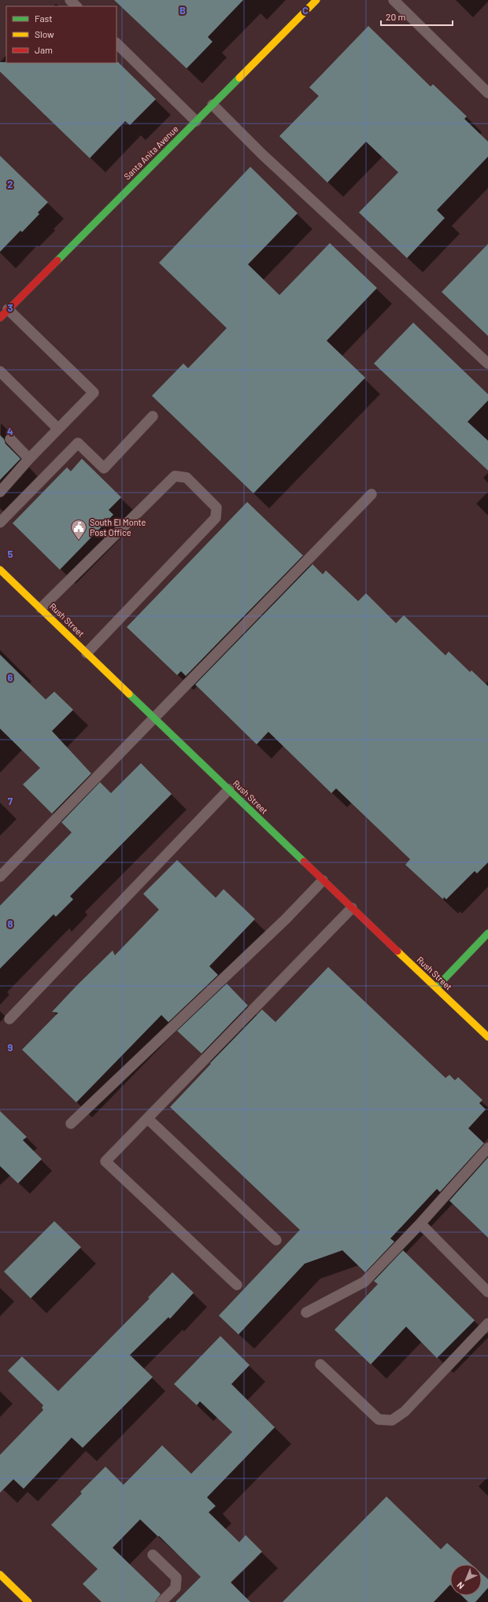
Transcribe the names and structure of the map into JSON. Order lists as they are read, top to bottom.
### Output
{
  "streets": {
    "street": ["Santa Anita Avenue", "Rush Street"]
  },
  "places": {
    "public building": ["South El Monte Post Office"]
  },
  "legend": ["Fast", "Slow", "Jam"],
  "scale_bar": "20 m",
  "north": "bottom left",
  "grid": {
    "columns": ["B", "C"],
    "rows": [
      "2",
      "3",
      "4",
      "5",
      "6",
      "7",
      "8",
      "9"
    ]
  }
}
